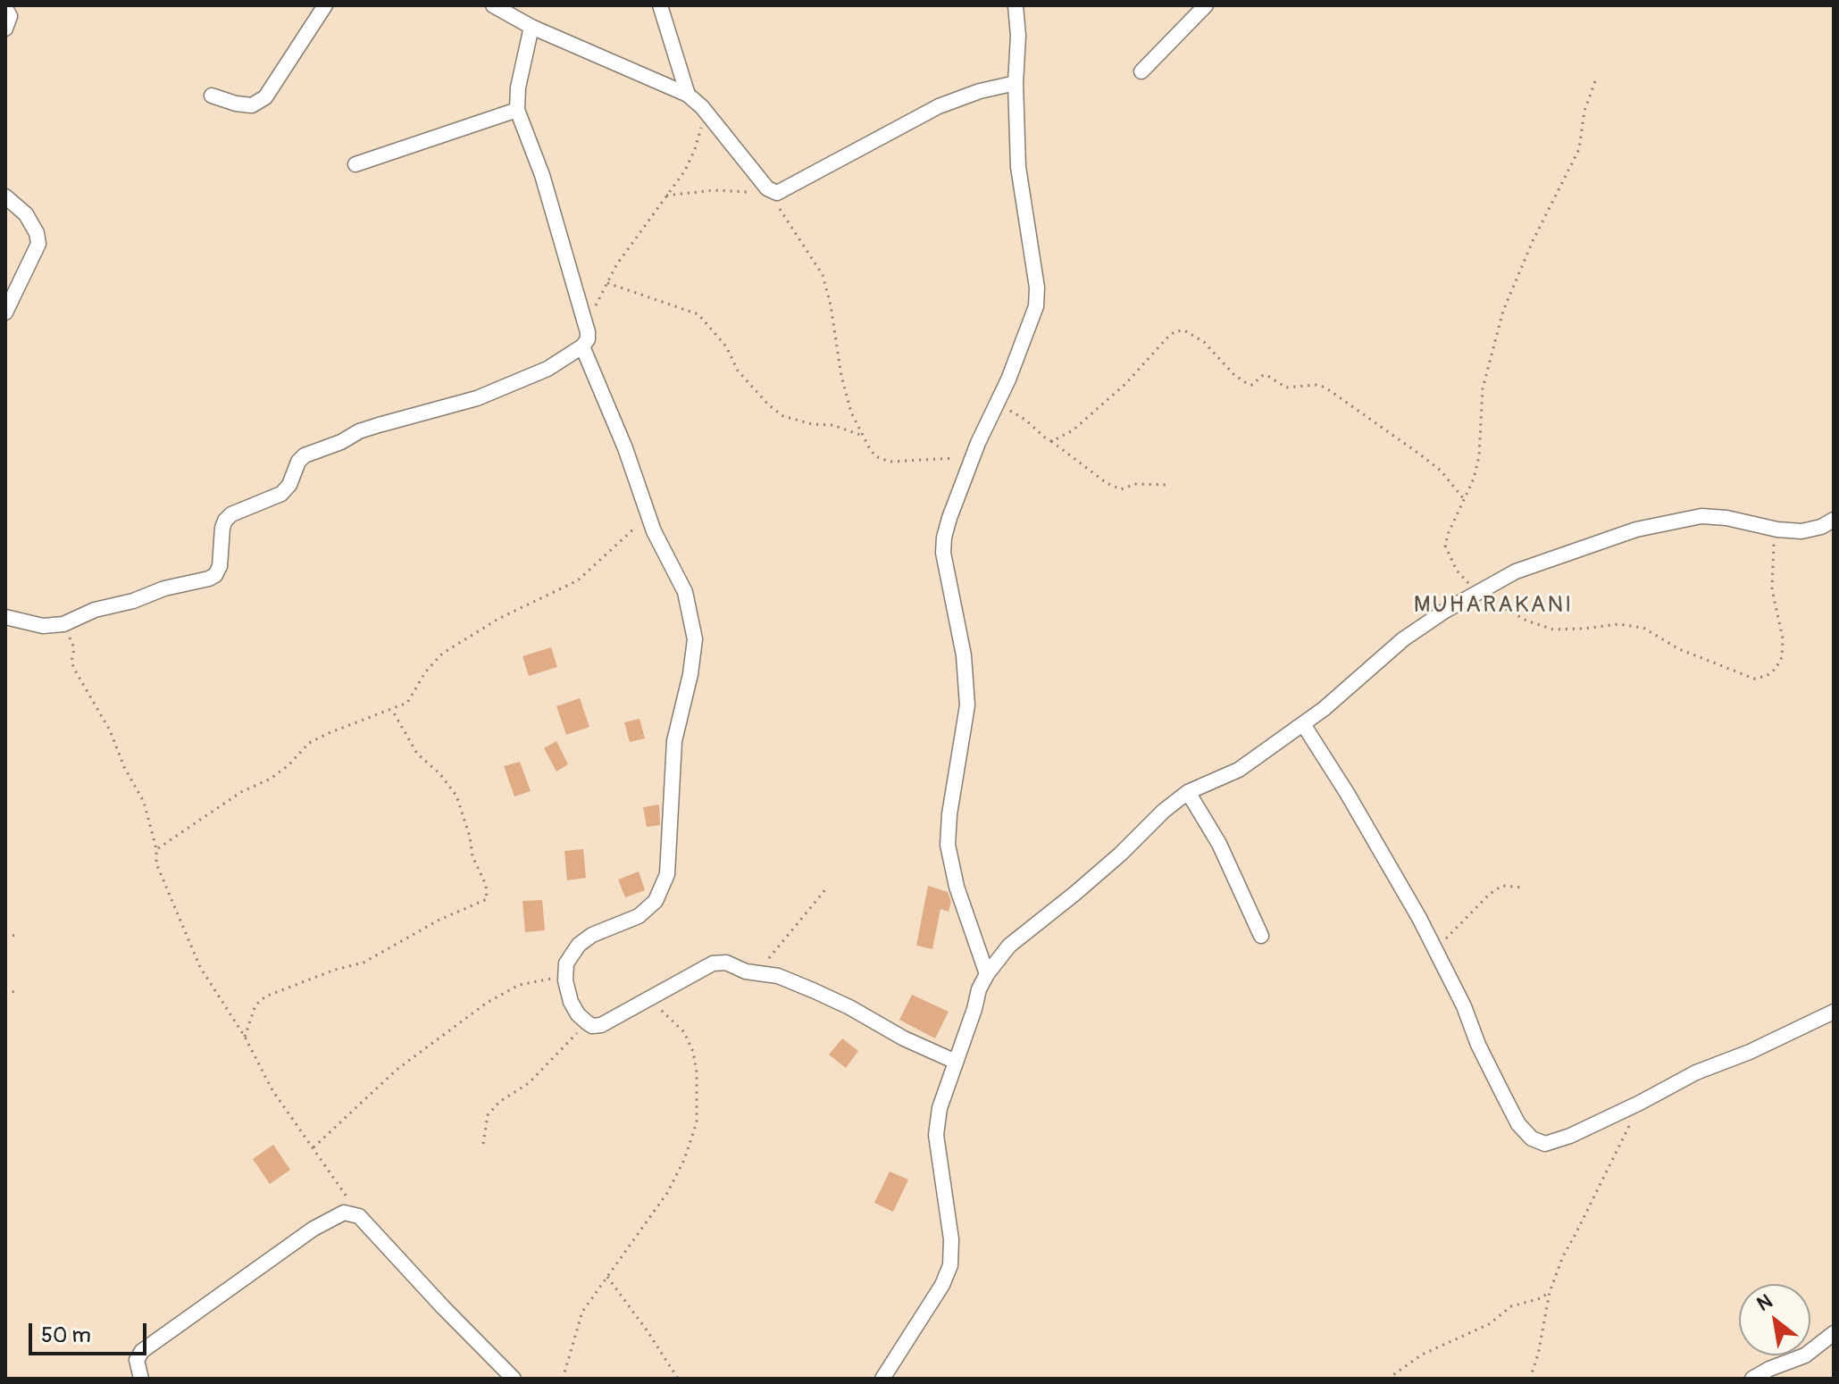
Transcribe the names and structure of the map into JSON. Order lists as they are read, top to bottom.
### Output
{
  "districts": ["MUHARAKANI"],
  "scale_bar": "50 m",
  "north": "top left"
}
